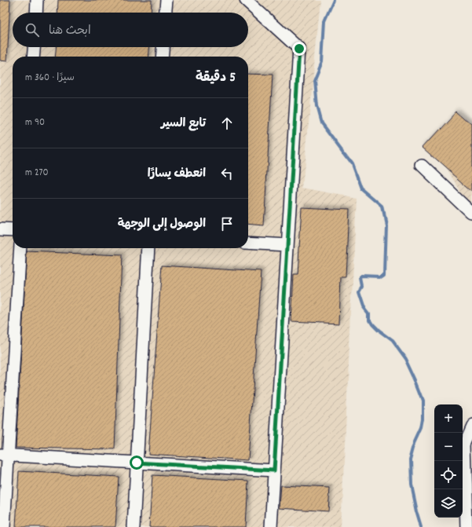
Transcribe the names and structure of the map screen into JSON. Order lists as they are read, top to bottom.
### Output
{
  "page": {
    "search": "ابحث هنا",
    "heading": ["5 دقيقة", "سيرًا · 360 m"],
    "list": [
      ["تابع السير", "90 m"],
      ["انعطف يسارًا", "270 m"],
      "الوصول إلى الوجهة"
    ],
    "map_buttons": ["+", "−"]
  }
}
